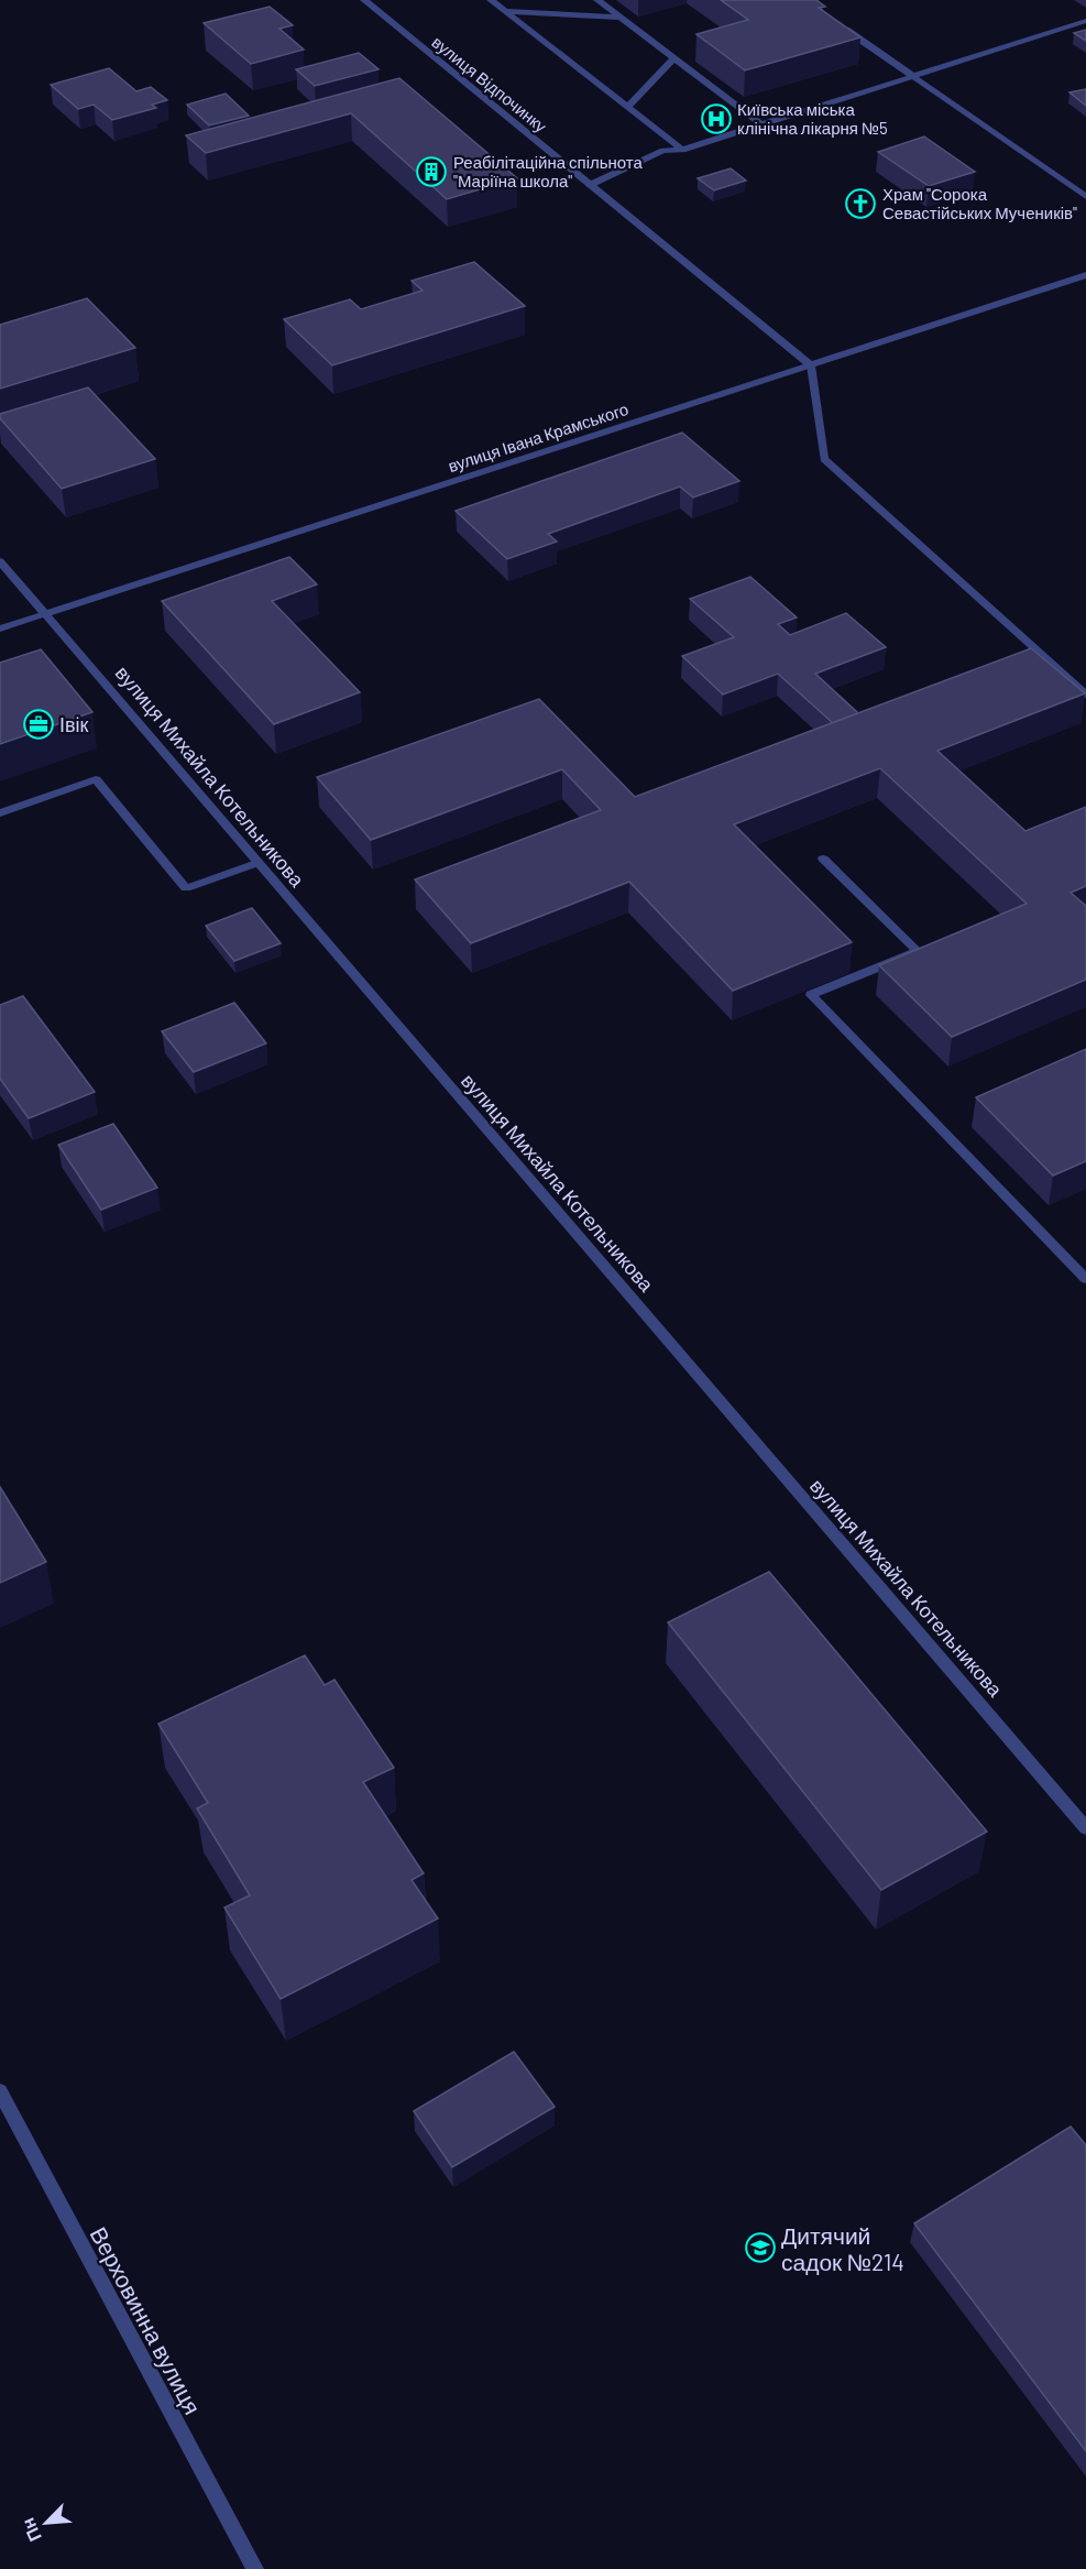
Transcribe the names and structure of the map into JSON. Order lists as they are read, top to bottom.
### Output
{
  "streets": {
    "street": [
      "вулиця Відпочинку",
      "вулиця Івана Крамського",
      "вулиця Михайла Котельникова",
      "Верховинна вулиця"
    ]
  },
  "crossings": [
    ["вулиця Відпочинку", "вулиця Івана Крамського"],
    ["вулиця Івана Крамського", "вулиця Михайла Котельникова"]
  ],
  "places": {
    "hospital": ["Київська міська клінічна лікарня №5"],
    "building": ["Реабілітаційна спільнота \"Маріїна школа\""],
    "church": ["Храм \"Сорока Севастійських Мучеників\""],
    "office": ["Івік"],
    "school or university": ["Дитячий садок №214"]
  },
  "north": "bottom left"
}
